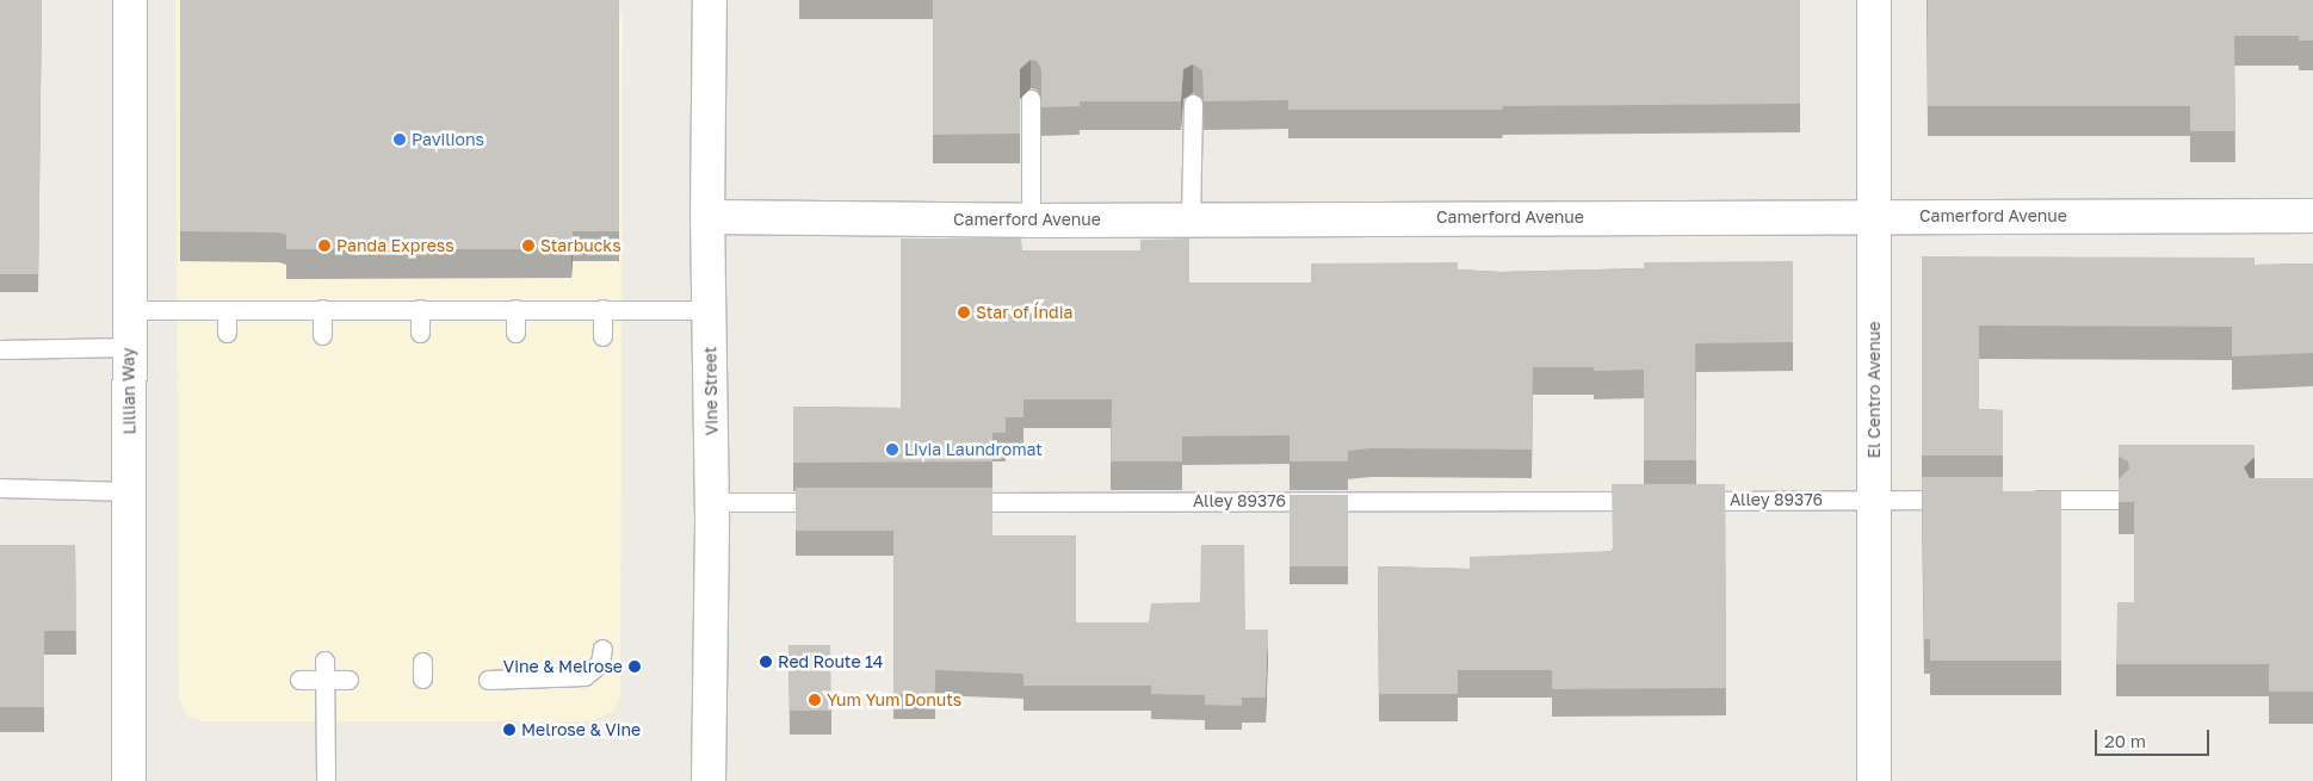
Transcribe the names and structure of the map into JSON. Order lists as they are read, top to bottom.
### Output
{
  "streets": {
    "street": [
      "Camerford Avenue",
      "El Centro Avenue",
      "Lillian Way",
      "Vine Street"
    ],
    "lane": ["Alley 89376"]
  },
  "crossings": [
    ["Camerford Avenue", "El Centro Avenue"],
    ["Camerford Avenue", "Vine Street"],
    ["El Centro Avenue", "Alley 89376"]
  ],
  "places": [
    "Pavilions",
    "Panda Express",
    "Starbucks",
    "Star of Índia",
    "Livia Laundromat",
    "Red Route 14",
    "Vine & Melrose",
    "Yum Yum Donuts",
    "Melrose & Vine"
  ],
  "scale_bar": "20 m"
}
